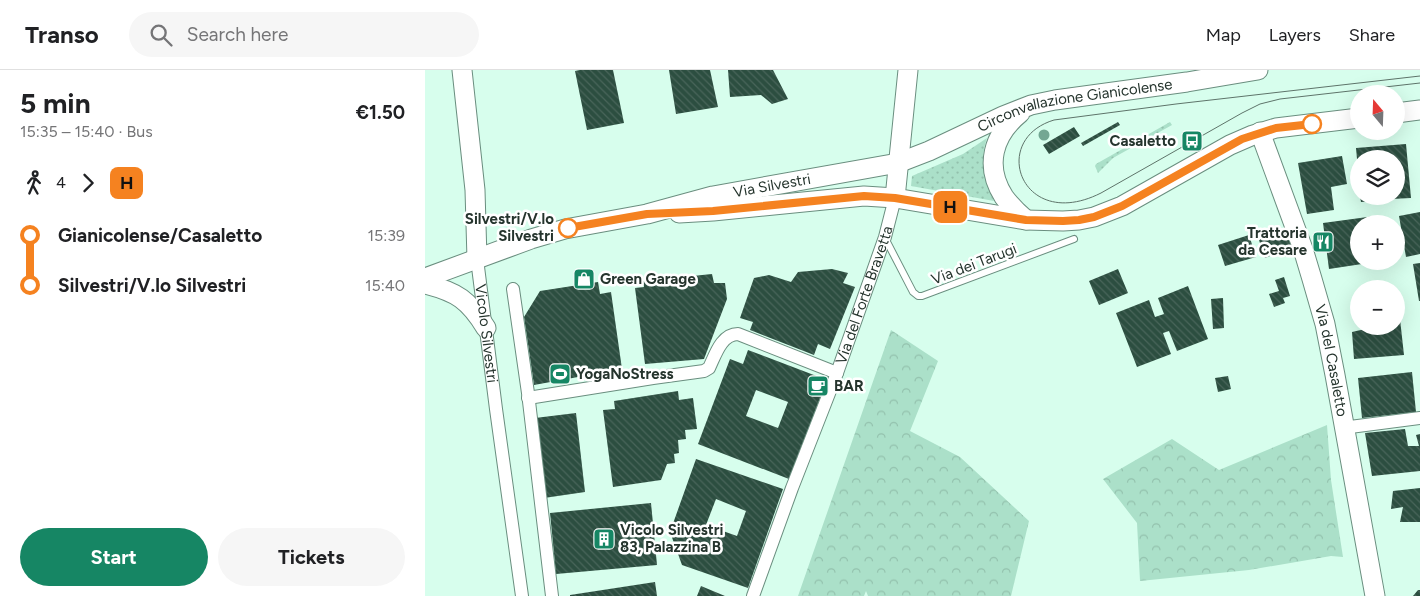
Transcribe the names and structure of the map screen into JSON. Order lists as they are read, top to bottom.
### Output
{
  "streets": {
    "main road": [
      "Circonvallazione Gianicolense",
      "Via Silvestri",
      "Via del Forte Bravetta",
      "Vicolo Silvestri",
      "Via del Casaletto"
    ],
    "lane": ["Via dei Tarugi"]
  },
  "crossings": [
    ["Circonvallazione Gianicolense", "Via Silvestri"],
    ["Circonvallazione Gianicolense", "Via del Forte Bravetta"],
    ["Via Silvestri", "Via del Forte Bravetta"],
    ["Via Silvestri", "Vicolo Silvestri"],
    ["Via dei Tarugi", "Via del Forte Bravetta"]
  ],
  "places": {
    "bus stop": ["Casaletto"],
    "other": ["Silvestri/V.lo Silvestri"],
    "restaurant": ["Trattoria da Cesare"],
    "shop": ["Green Garage"],
    "sports": ["YogaNoStress"],
    "cafe": ["BAR"],
    "building": ["Vicolo Silvestri 83, Palazzina B"]
  },
  "lines": ["bus line H"],
  "north": "top",
  "page": {
    "header": "Transo",
    "search": "Search here",
    "nav": ["Map", "Layers", "Share"],
    "heading": ["5 min", "15:35 – 15:40 · Bus", "€1.50"],
    "on_map": "H",
    "map_buttons": ["+", "−"],
    "legs": ["4", "H"],
    "list": [
      {
        "name": "Gianicolense/Casaletto",
        "value": "15:39"
      },
      {
        "name": "Silvestri/V.lo Silvestri",
        "value": "15:40"
      }
    ],
    "buttons": ["Start", "Tickets"]
  }
}
